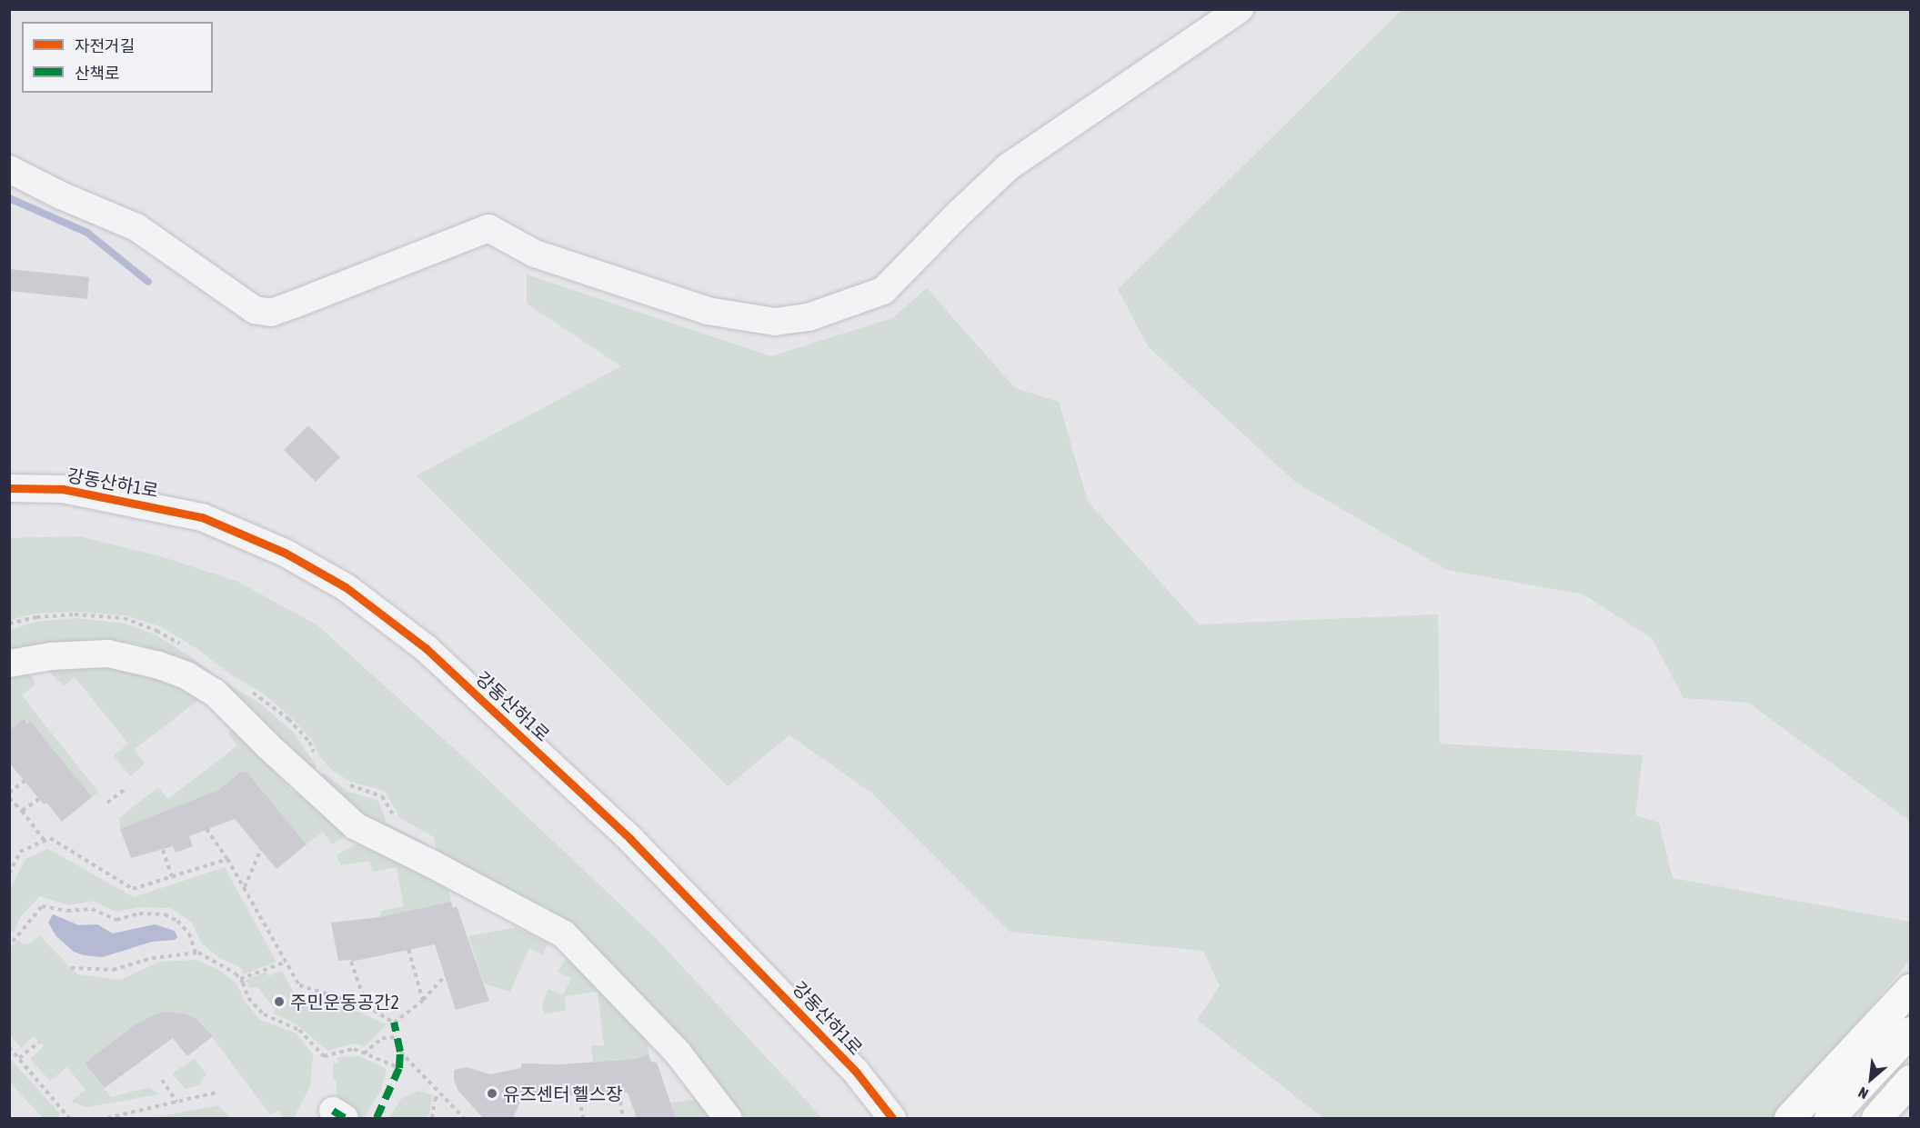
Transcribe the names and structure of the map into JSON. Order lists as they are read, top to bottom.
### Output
{
  "streets": {
    "street": ["강동산하1로"]
  },
  "places": ["주민운동공간2", "유즈센터 헬스장"],
  "legend": ["자전거길", "산책로"],
  "north": "bottom left"
}
